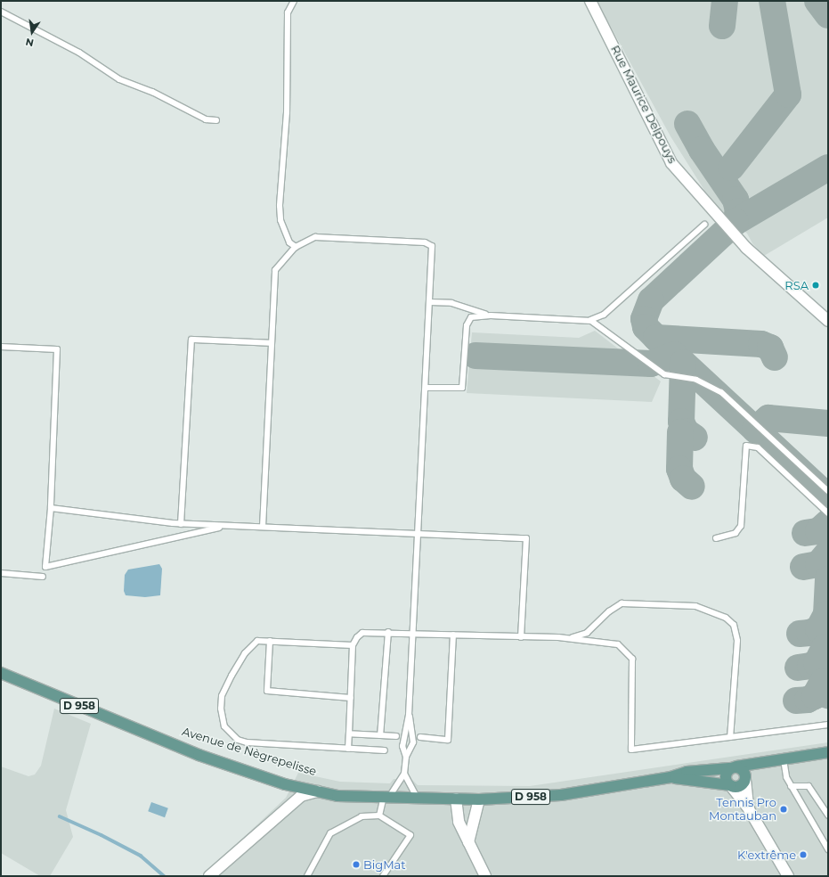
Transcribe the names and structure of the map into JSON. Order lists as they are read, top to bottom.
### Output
{
  "streets": {
    "main road": ["D 958", "Avenue de Nègrepelisse"],
    "street": ["Rue Maurice Delpouys"]
  },
  "places": [
    "RSA",
    "Tennis Pro Montauban",
    "K'extrême",
    "BigMat"
  ],
  "north": "bottom"
}
